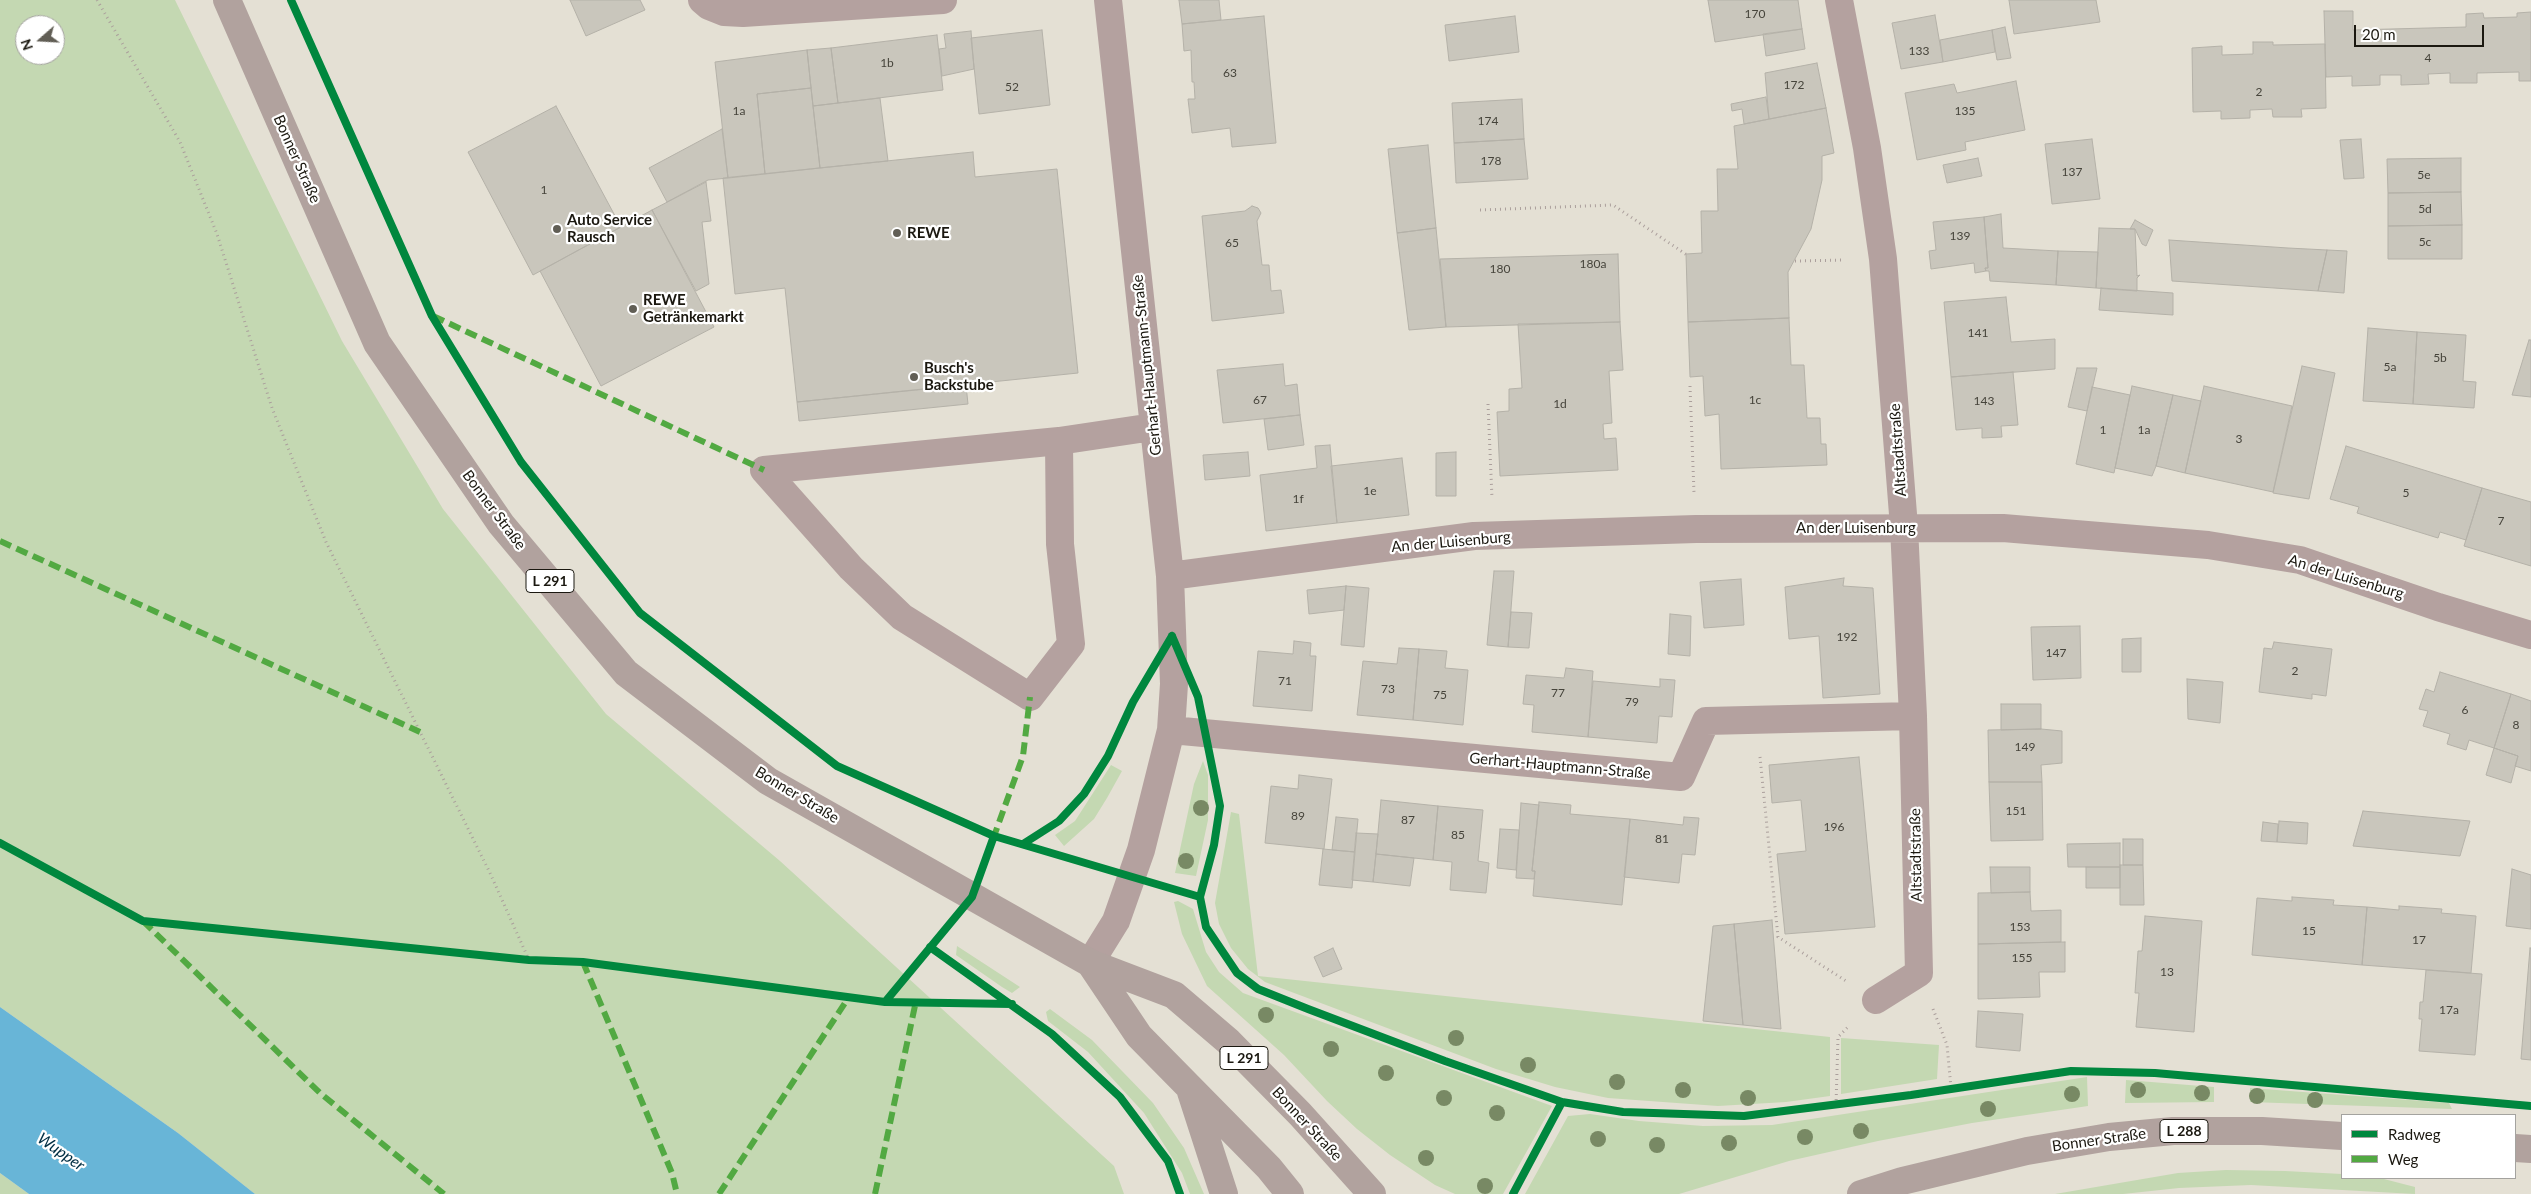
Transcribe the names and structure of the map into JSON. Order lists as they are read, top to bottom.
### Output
{
  "streets": {
    "main road": ["Bonner Straße", "L 291", "L 288"],
    "street": ["Gerhart-Hauptmann-Straße", "Altstadtstraße", "An der Luisenburg"]
  },
  "crossings": [
    ["Bonner Straße", "Gerhart-Hauptmann-Straße"],
    ["Gerhart-Hauptmann-Straße", "Altstadtstraße"],
    ["Gerhart-Hauptmann-Straße", "An der Luisenburg"],
    ["Altstadtstraße", "An der Luisenburg"]
  ],
  "water": ["Wupper"],
  "places": [
    "Auto Service Rausch",
    "REWE",
    "REWE Getränkemarkt",
    "Busch's Backstube"
  ],
  "house_numbers": [
    "170",
    "133",
    "4",
    "1b",
    "63",
    "172",
    "52",
    "2",
    "1a",
    "135",
    "174",
    "178",
    "137",
    "5e",
    "1",
    "5d",
    "139",
    "5c",
    "65",
    "180a",
    "180",
    "141",
    "5b",
    "5a",
    "67",
    "1c",
    "143",
    "1d",
    "1",
    "1a",
    "3",
    "1e",
    "5",
    "1f",
    "7",
    "192",
    "147",
    "2",
    "71",
    "73",
    "77",
    "75",
    "79",
    "6",
    "8",
    "149",
    "151",
    "89",
    "87",
    "196",
    "85",
    "81",
    "153",
    "15",
    "17",
    "155",
    "13",
    "17a"
  ],
  "legend": ["Radweg", "Weg"],
  "scale_bar": "20 m",
  "north": "left"
}
